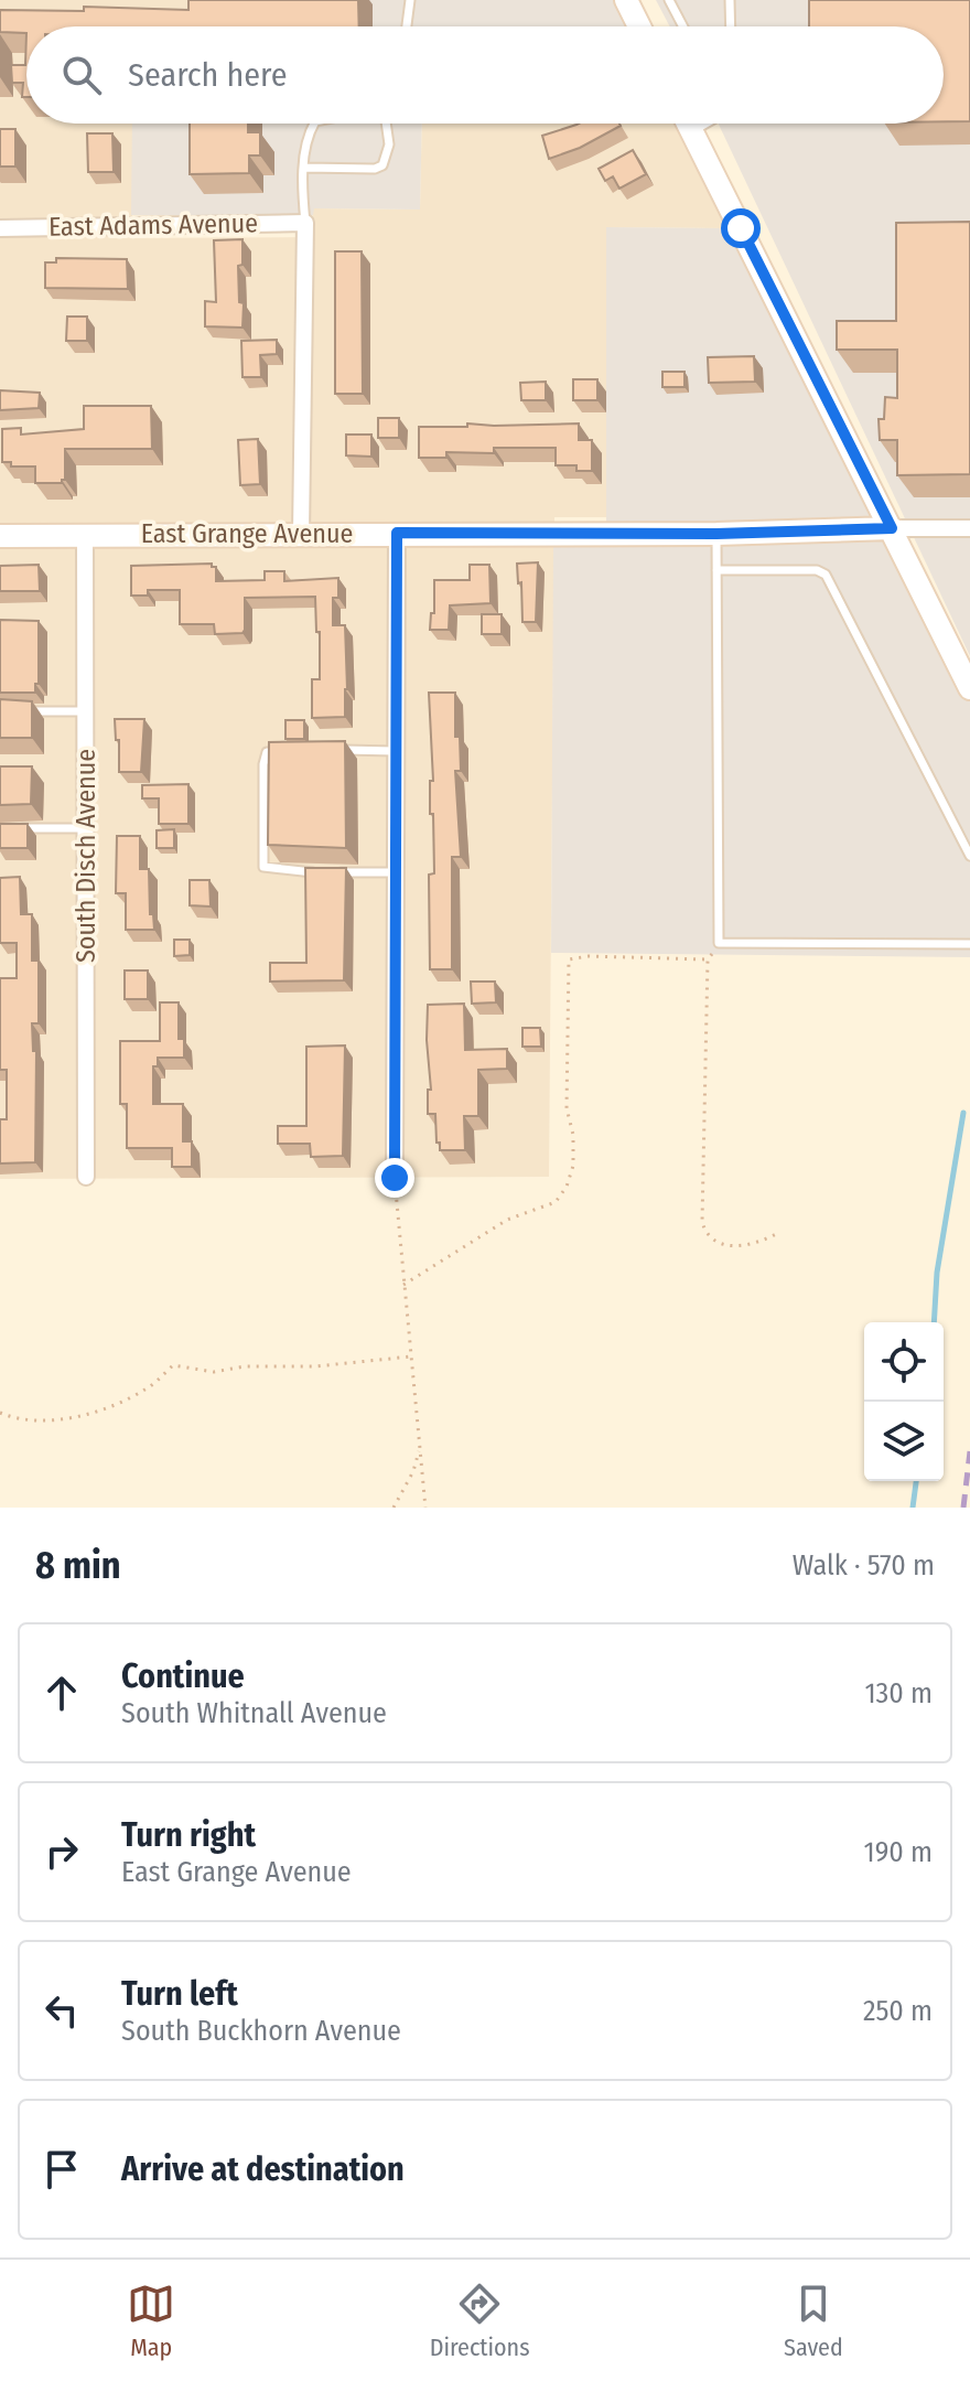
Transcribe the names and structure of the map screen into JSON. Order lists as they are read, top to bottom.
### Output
{
  "streets": {
    "street": ["East Adams Avenue", "East Grange Avenue", "South Disch Avenue"]
  },
  "crossings": [
    ["East Grange Avenue", "South Disch Avenue"]
  ],
  "page": {
    "search": "Search here",
    "heading": ["8 min", "Walk · 570 m"],
    "list": [
      ["Continue", "South Whitnall Avenue", "130 m"],
      ["Turn right", "East Grange Avenue", "190 m"],
      ["Turn left", "South Buckhorn Avenue", "250 m"],
      "Arrive at destination"
    ],
    "nav": ["Map", "Directions", "Saved"]
  }
}
